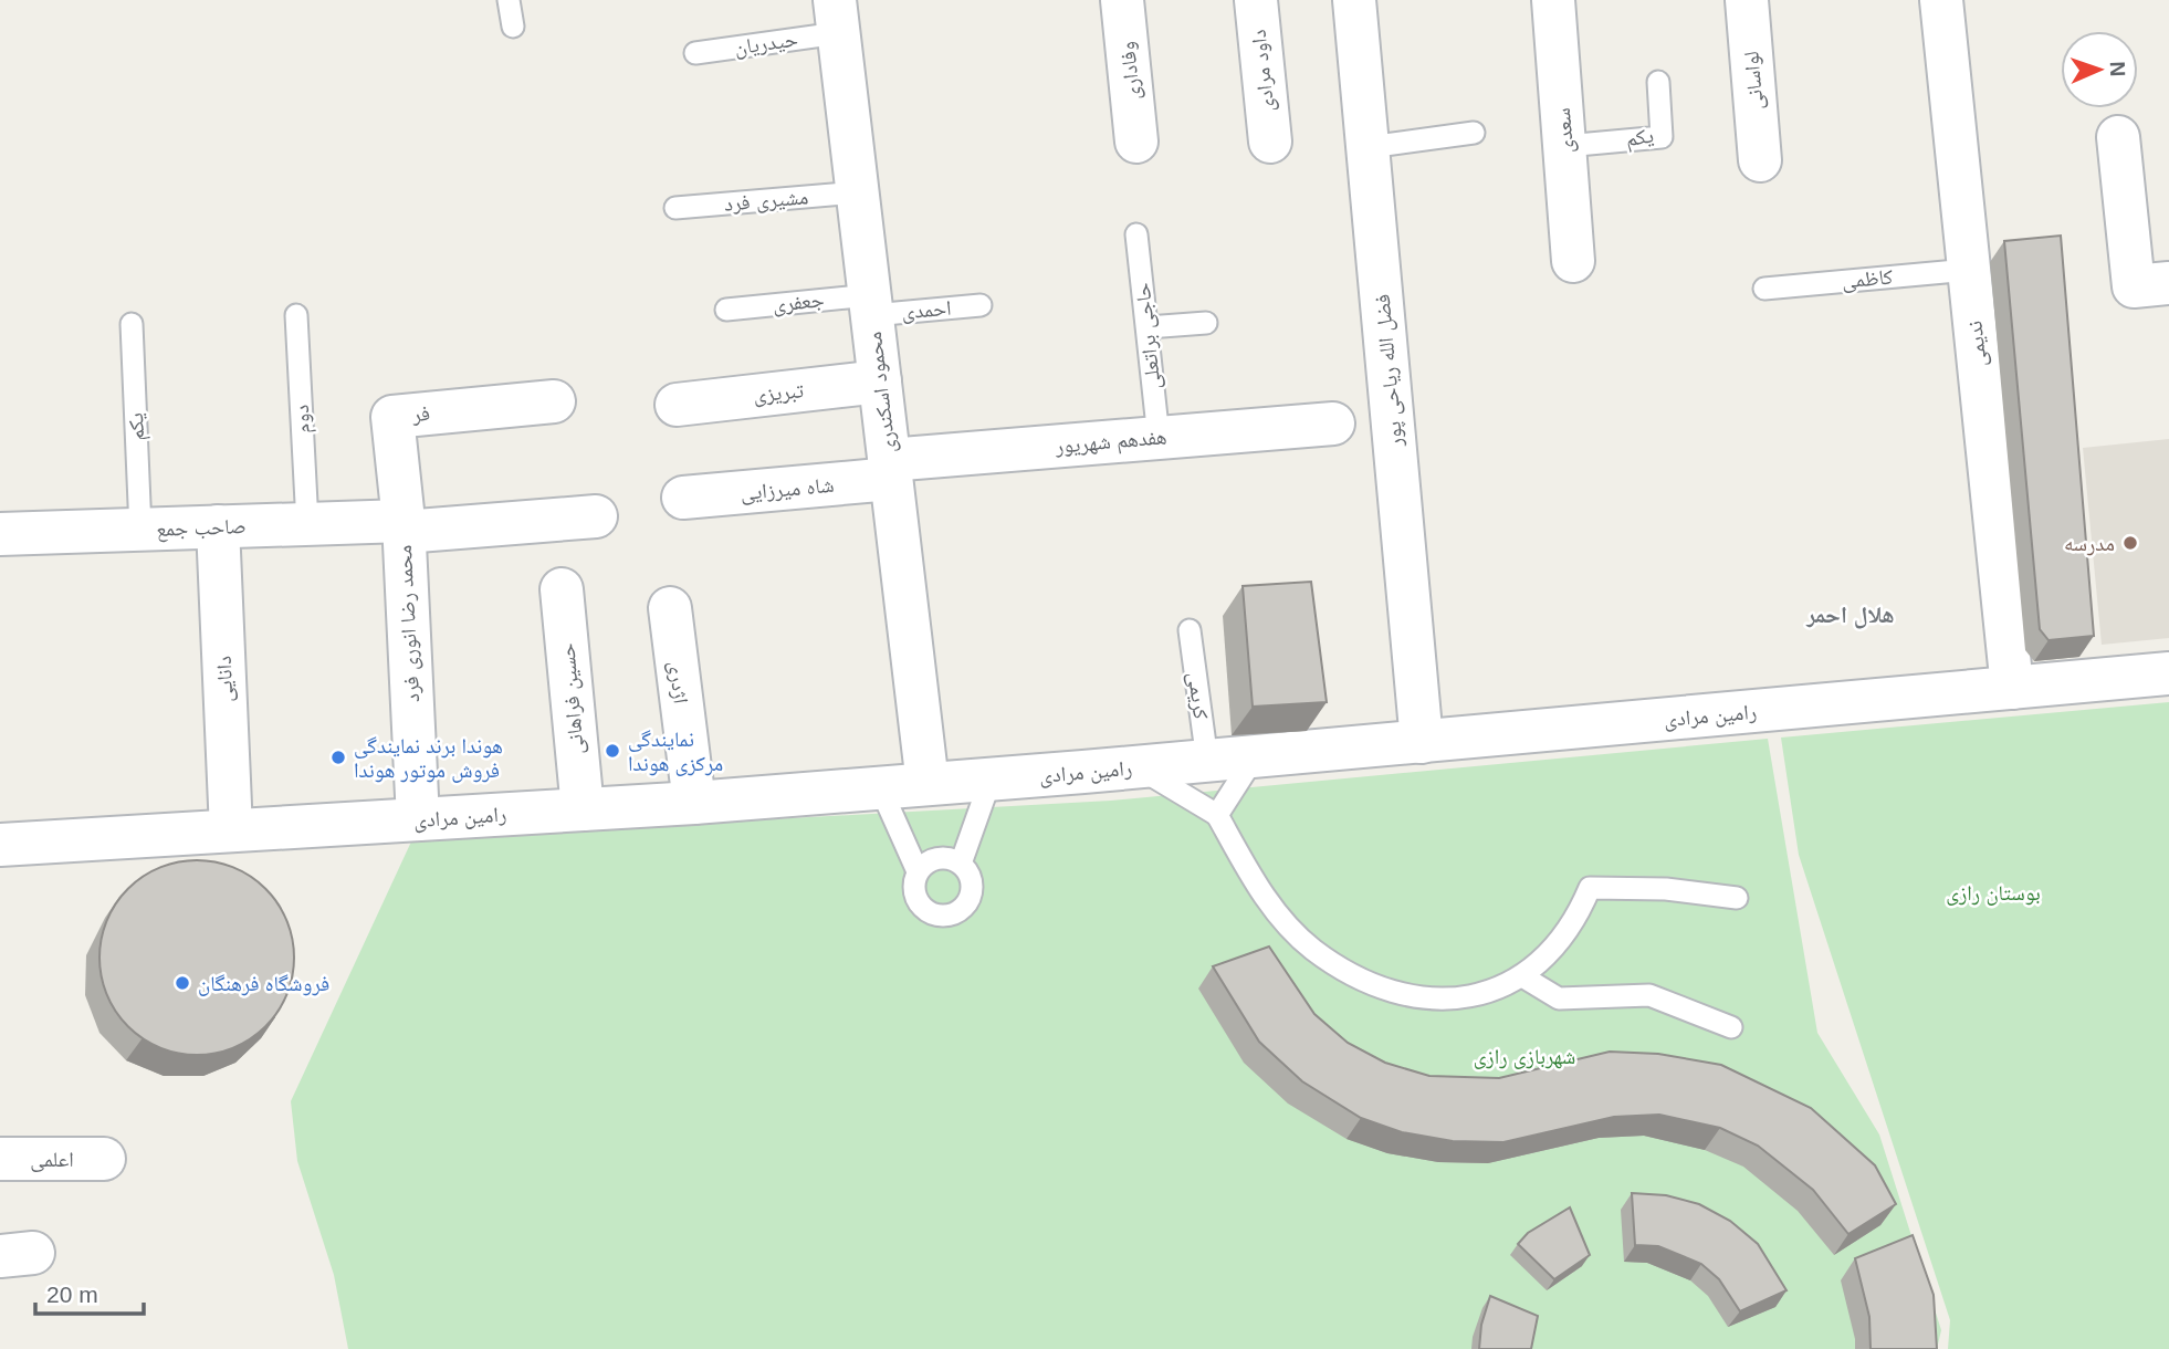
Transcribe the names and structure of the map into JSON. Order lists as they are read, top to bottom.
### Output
{
  "streets": {
    "street": [
      "وفاداری",
      "داود مرادی",
      "لواسانی",
      "سعدی",
      "ندیمی",
      "فضل الله ریاحی پور",
      "تبریزی",
      "محمود اسکندری",
      "فر",
      "هفدهم شهریور",
      "شاه میرزایی",
      "صاحب جمع",
      "محمد رضا انوری فرد",
      "دانایی",
      "اژدری",
      "حسین فراهانی",
      "رامین مرادی",
      "اعلمی"
    ],
    "lane": [
      "حیدریان",
      "یکم",
      "مشیری فرد",
      "کاظمی",
      "جعفری",
      "احمدی",
      "حاجی براتعلی",
      "دوم",
      "کریمی"
    ]
  },
  "crossings": [
    ["حیدریان", "محمود اسکندری"],
    ["سعدی", "یکم"],
    ["یکم", "صاحب جمع"],
    ["مشیری فرد", "محمود اسکندری"],
    ["کاظمی", "ندیمی"],
    ["جعفری", "احمدی"],
    ["جعفری", "محمود اسکندری"],
    ["احمدی", "محمود اسکندری"],
    ["حاجی براتعلی", "هفدهم شهریور"],
    ["ندیمی", "رامین مرادی"],
    ["فضل الله ریاحی پور", "رامین مرادی"],
    ["تبریزی", "محمود اسکندری"],
    ["محمود اسکندری", "هفدهم شهریور"],
    ["محمود اسکندری", "شاه میرزایی"],
    ["محمود اسکندری", "رامین مرادی"],
    ["فر", "صاحب جمع"],
    ["فر", "محمد رضا انوری فرد"],
    ["دوم", "صاحب جمع"],
    ["هفدهم شهریور", "شاه میرزایی"],
    ["صاحب جمع", "محمد رضا انوری فرد"],
    ["صاحب جمع", "دانایی"],
    ["محمد رضا انوری فرد", "رامین مرادی"],
    ["دانایی", "رامین مرادی"],
    ["اژدری", "رامین مرادی"],
    ["کریمی", "رامین مرادی"],
    ["حسین فراهانی", "رامین مرادی"]
  ],
  "districts": ["هلال احمر"],
  "parks": ["بوستان رازی", "شهربازی رازی"],
  "places": [
    "مدرسه",
    "نمایندگی مرکزی هوندا",
    "هوندا برند نمایندگی فروش موتور هوندا",
    "فروشگاه فرهنگان"
  ],
  "scale_bar": "20 m",
  "north": "right"
}
